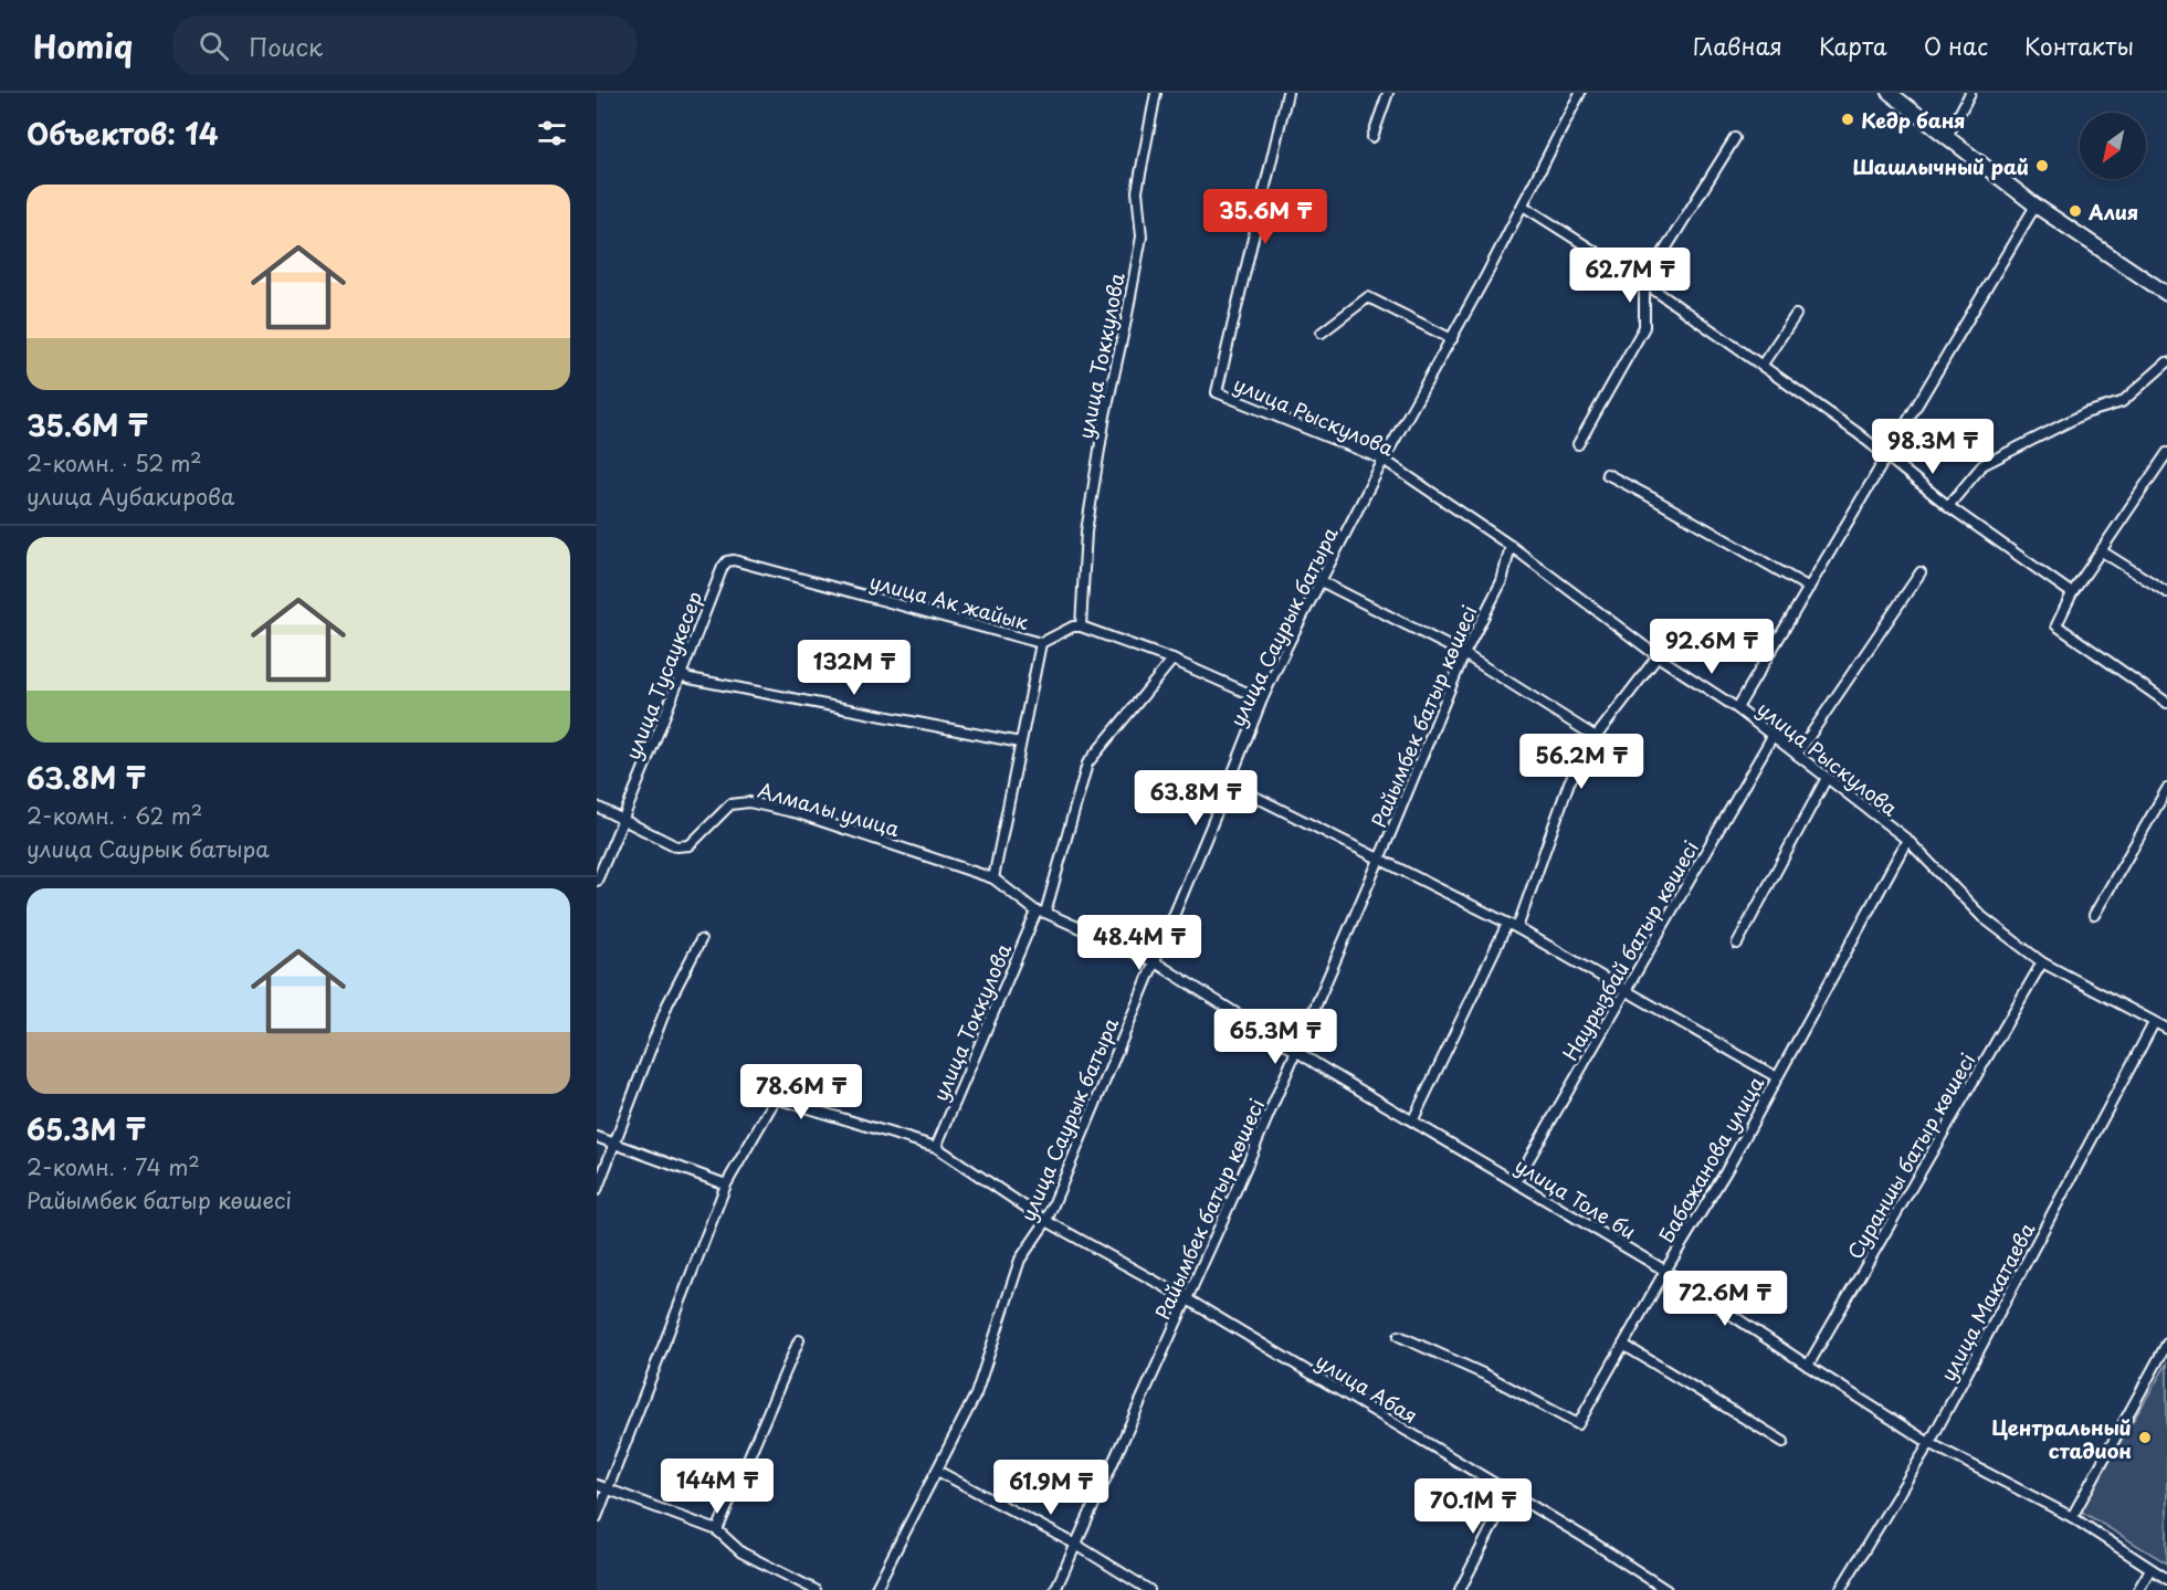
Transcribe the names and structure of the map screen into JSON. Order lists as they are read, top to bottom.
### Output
{
  "streets": {
    "street": [
      "улица Токкулова",
      "улица Рыскулова",
      "улица Ак жайык",
      "улица Саурык батыра",
      "улица Тусаукесер",
      "Райымбек батыр көшесі",
      "Алмалы улица",
      "Наурызбай батыр көшесі",
      "Сураншы батыр көшесі",
      "Бабажанова улица",
      "улица Толе би",
      "улица Макатаева",
      "улица Абая"
    ]
  },
  "crossings": [
    ["улица Токкулова", "улица Ак жайык"],
    ["улица Токкулова", "улица Толе би"],
    ["улица Токкулова", "улица Абая"],
    ["улица Рыскулова", "улица Саурык батыра"],
    ["улица Рыскулова", "Райымбек батыр көшесі"],
    ["улица Рыскулова", "Наурызбай батыр көшесі"],
    ["улица Рыскулова", "Сураншы батыр көшесі"],
    ["улица Рыскулова", "Бабажанова улица"],
    ["улица Рыскулова", "улица Макатаева"],
    ["улица Ак жайык", "улица Тусаукесер"],
    ["улица Саурык батыра", "улица Толе би"],
    ["улица Саурык батыра", "улица Абая"],
    ["улица Тусаукесер", "Алмалы улица"],
    ["Райымбек батыр көшесі", "улица Толе би"],
    ["Райымбек батыр көшесі", "улица Абая"],
    ["Алмалы улица", "улица Толе би"],
    ["Наурызбай батыр көшесі", "улица Толе би"],
    ["Сураншы батыр көшесі", "улица Толе би"],
    ["Бабажанова улица", "улица Толе би"],
    ["улица Толе би", "улица Макатаева"]
  ],
  "places": [
    "Кедр баня",
    "Шашлычный рай",
    "Алия",
    "Центральный стадион"
  ],
  "north": "bottom left",
  "page": {
    "header": "Homiq",
    "search": "Поиск",
    "nav": [
      "Главная",
      "Карта",
      "О нас",
      "Контакты"
    ],
    "heading": "Объектов: 14",
    "list": [
      {
        "name": "35.6M ₸",
        "note": "2-комн. · 52 m² · улица Аубакирова"
      },
      {
        "name": "63.8M ₸",
        "note": "2-комн. · 62 m² · улица Саурык батыра"
      },
      {
        "name": "65.3M ₸",
        "note": "2-комн. · 74 m² · Райымбек батыр көшесі"
      }
    ],
    "price": [
      "35.6M ₸",
      "62.7M ₸",
      "98.3M ₸",
      "92.6M ₸",
      "132M ₸",
      "56.2M ₸",
      "63.8M ₸",
      "48.4M ₸",
      "65.3M ₸",
      "78.6M ₸",
      "72.6M ₸",
      "144M ₸",
      "61.9M ₸",
      "70.1M ₸"
    ]
  }
}
